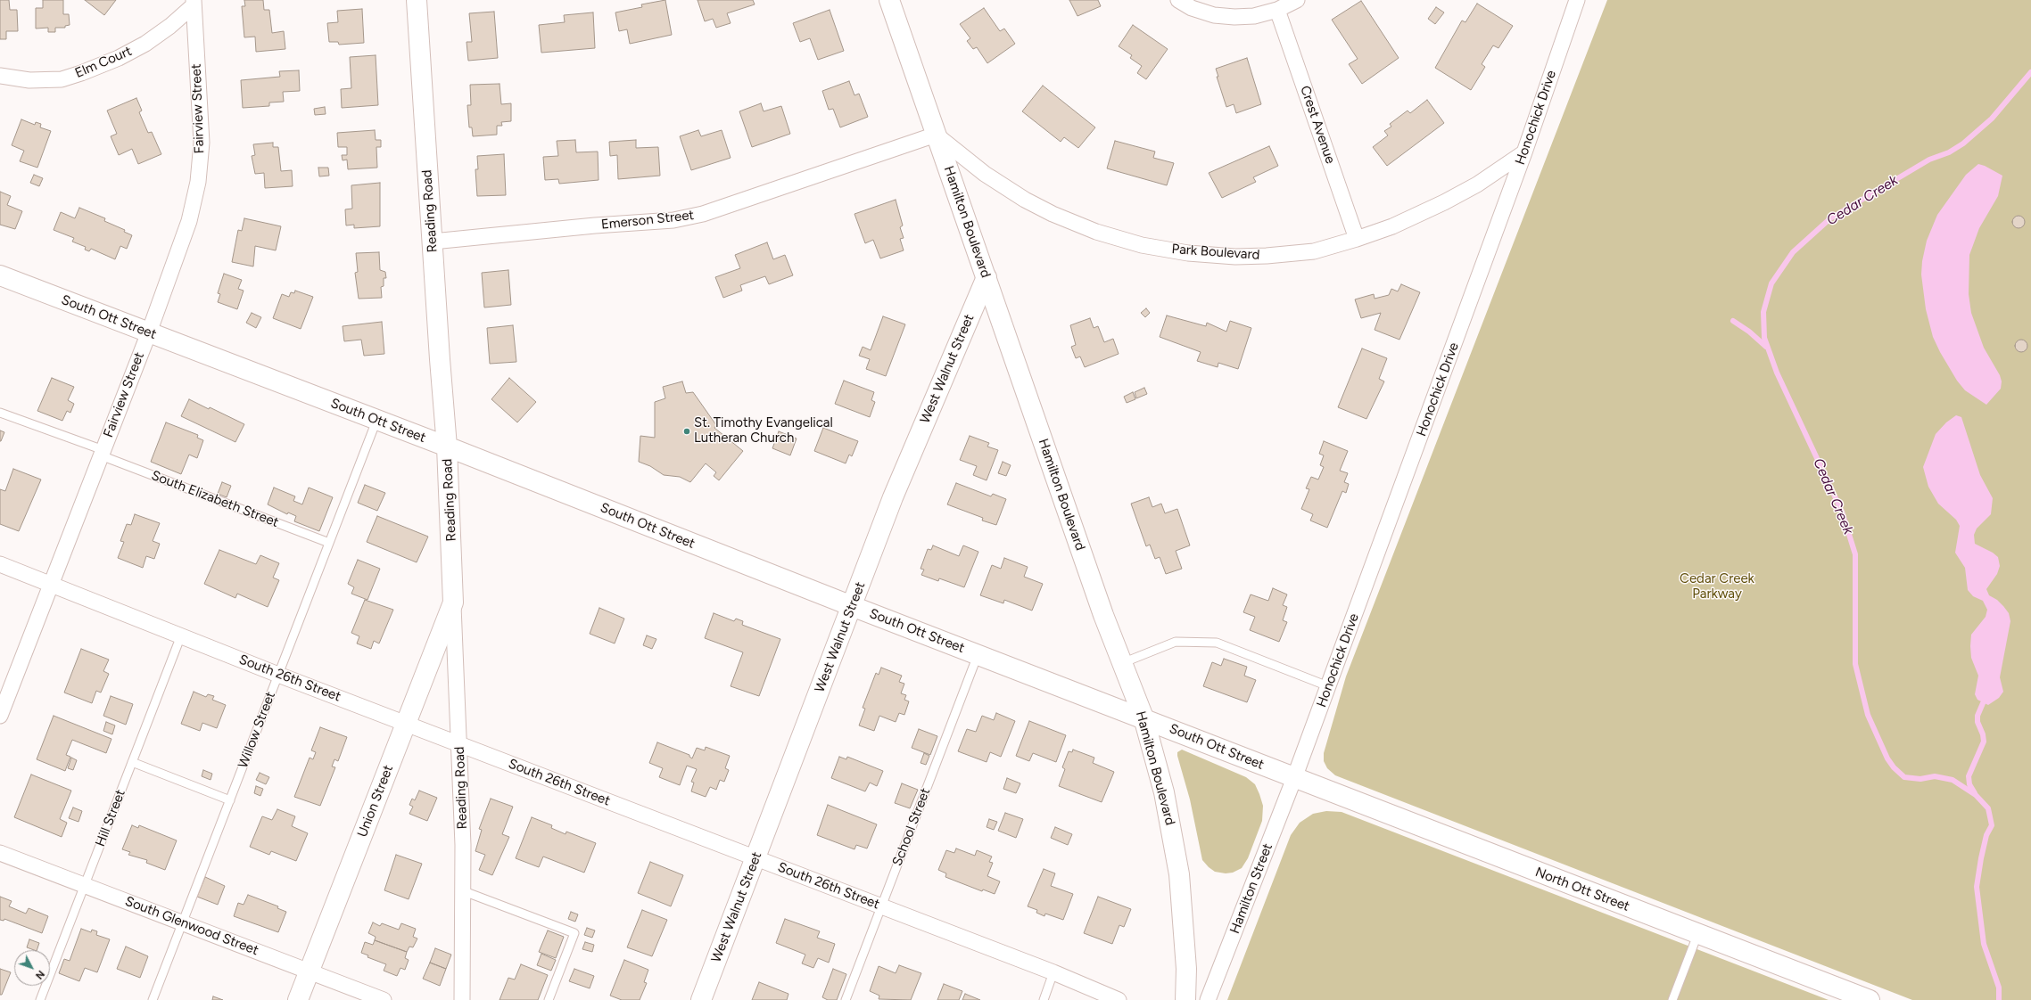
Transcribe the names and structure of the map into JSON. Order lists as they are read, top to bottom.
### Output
{
  "streets": {
    "street": [
      "Elm Court",
      "Fairview Street",
      "Honochick Drive",
      "Crest Avenue",
      "Reading Road",
      "Emerson Street",
      "Hamilton Boulevard",
      "Park Boulevard",
      "South Ott Street",
      "West Walnut Street",
      "South 26th Street",
      "Union Street",
      "Hamilton Street",
      "North Ott Street",
      "South Glenwood Street"
    ],
    "lane": [
      "South Elizabeth Street",
      "Willow Street",
      "Hill Street",
      "School Street"
    ]
  },
  "crossings": [
    ["Elm Court", "Fairview Street"],
    ["Fairview Street", "South Ott Street"],
    ["Fairview Street", "South Elizabeth Street"],
    ["Fairview Street", "South 26th Street"],
    ["Honochick Drive", "Park Boulevard"],
    ["Honochick Drive", "South Ott Street"],
    ["Honochick Drive", "Hamilton Street"],
    ["Honochick Drive", "North Ott Street"],
    ["Crest Avenue", "Park Boulevard"],
    ["Reading Road", "Emerson Street"],
    ["Reading Road", "South Ott Street"],
    ["Reading Road", "South 26th Street"],
    ["Reading Road", "Union Street"],
    ["Emerson Street", "Hamilton Boulevard"],
    ["Emerson Street", "Park Boulevard"],
    ["Hamilton Boulevard", "Park Boulevard"],
    ["Hamilton Boulevard", "South Ott Street"],
    ["Hamilton Boulevard", "West Walnut Street"],
    ["South Ott Street", "West Walnut Street"],
    ["South Ott Street", "Willow Street"],
    ["South Ott Street", "School Street"],
    ["South Ott Street", "Hamilton Street"],
    ["South Ott Street", "North Ott Street"],
    ["West Walnut Street", "South 26th Street"],
    ["South Elizabeth Street", "Willow Street"],
    ["South 26th Street", "Willow Street"],
    ["South 26th Street", "Union Street"],
    ["South 26th Street", "Hill Street"],
    ["South 26th Street", "School Street"],
    ["Willow Street", "South Glenwood Street"],
    ["Union Street", "South Glenwood Street"],
    ["Hill Street", "South Glenwood Street"],
    ["Hamilton Street", "North Ott Street"]
  ],
  "water": ["Cedar Creek"],
  "parks": ["Cedar Creek Parkway"],
  "places": ["St. Timothy Evangelical Lutheran Church"],
  "north": "bottom right"
}
